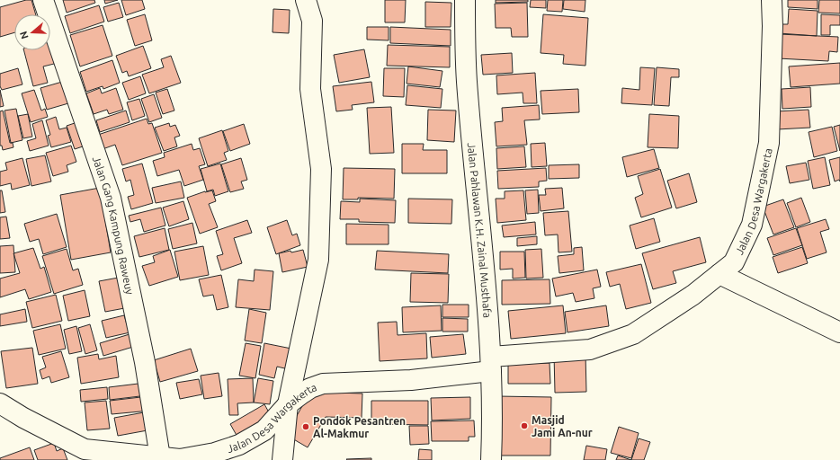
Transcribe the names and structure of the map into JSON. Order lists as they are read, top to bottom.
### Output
{
  "streets": {
    "street": ["Jalan Desa Wargakerta", "Jalan Gang Kampung Raweuy", "Jalan Pahlawan K.H. Zainal Musthafa"]
  },
  "crossings": [
    ["Jalan Desa Wargakerta", "Jalan Gang Kampung Raweuy"],
    ["Jalan Desa Wargakerta", "Jalan Pahlawan K.H. Zainal Musthafa"]
  ],
  "places": ["Masjid Jami An-nur", "Pondok Pesantren Al-Makmur"],
  "north": "left"
}
